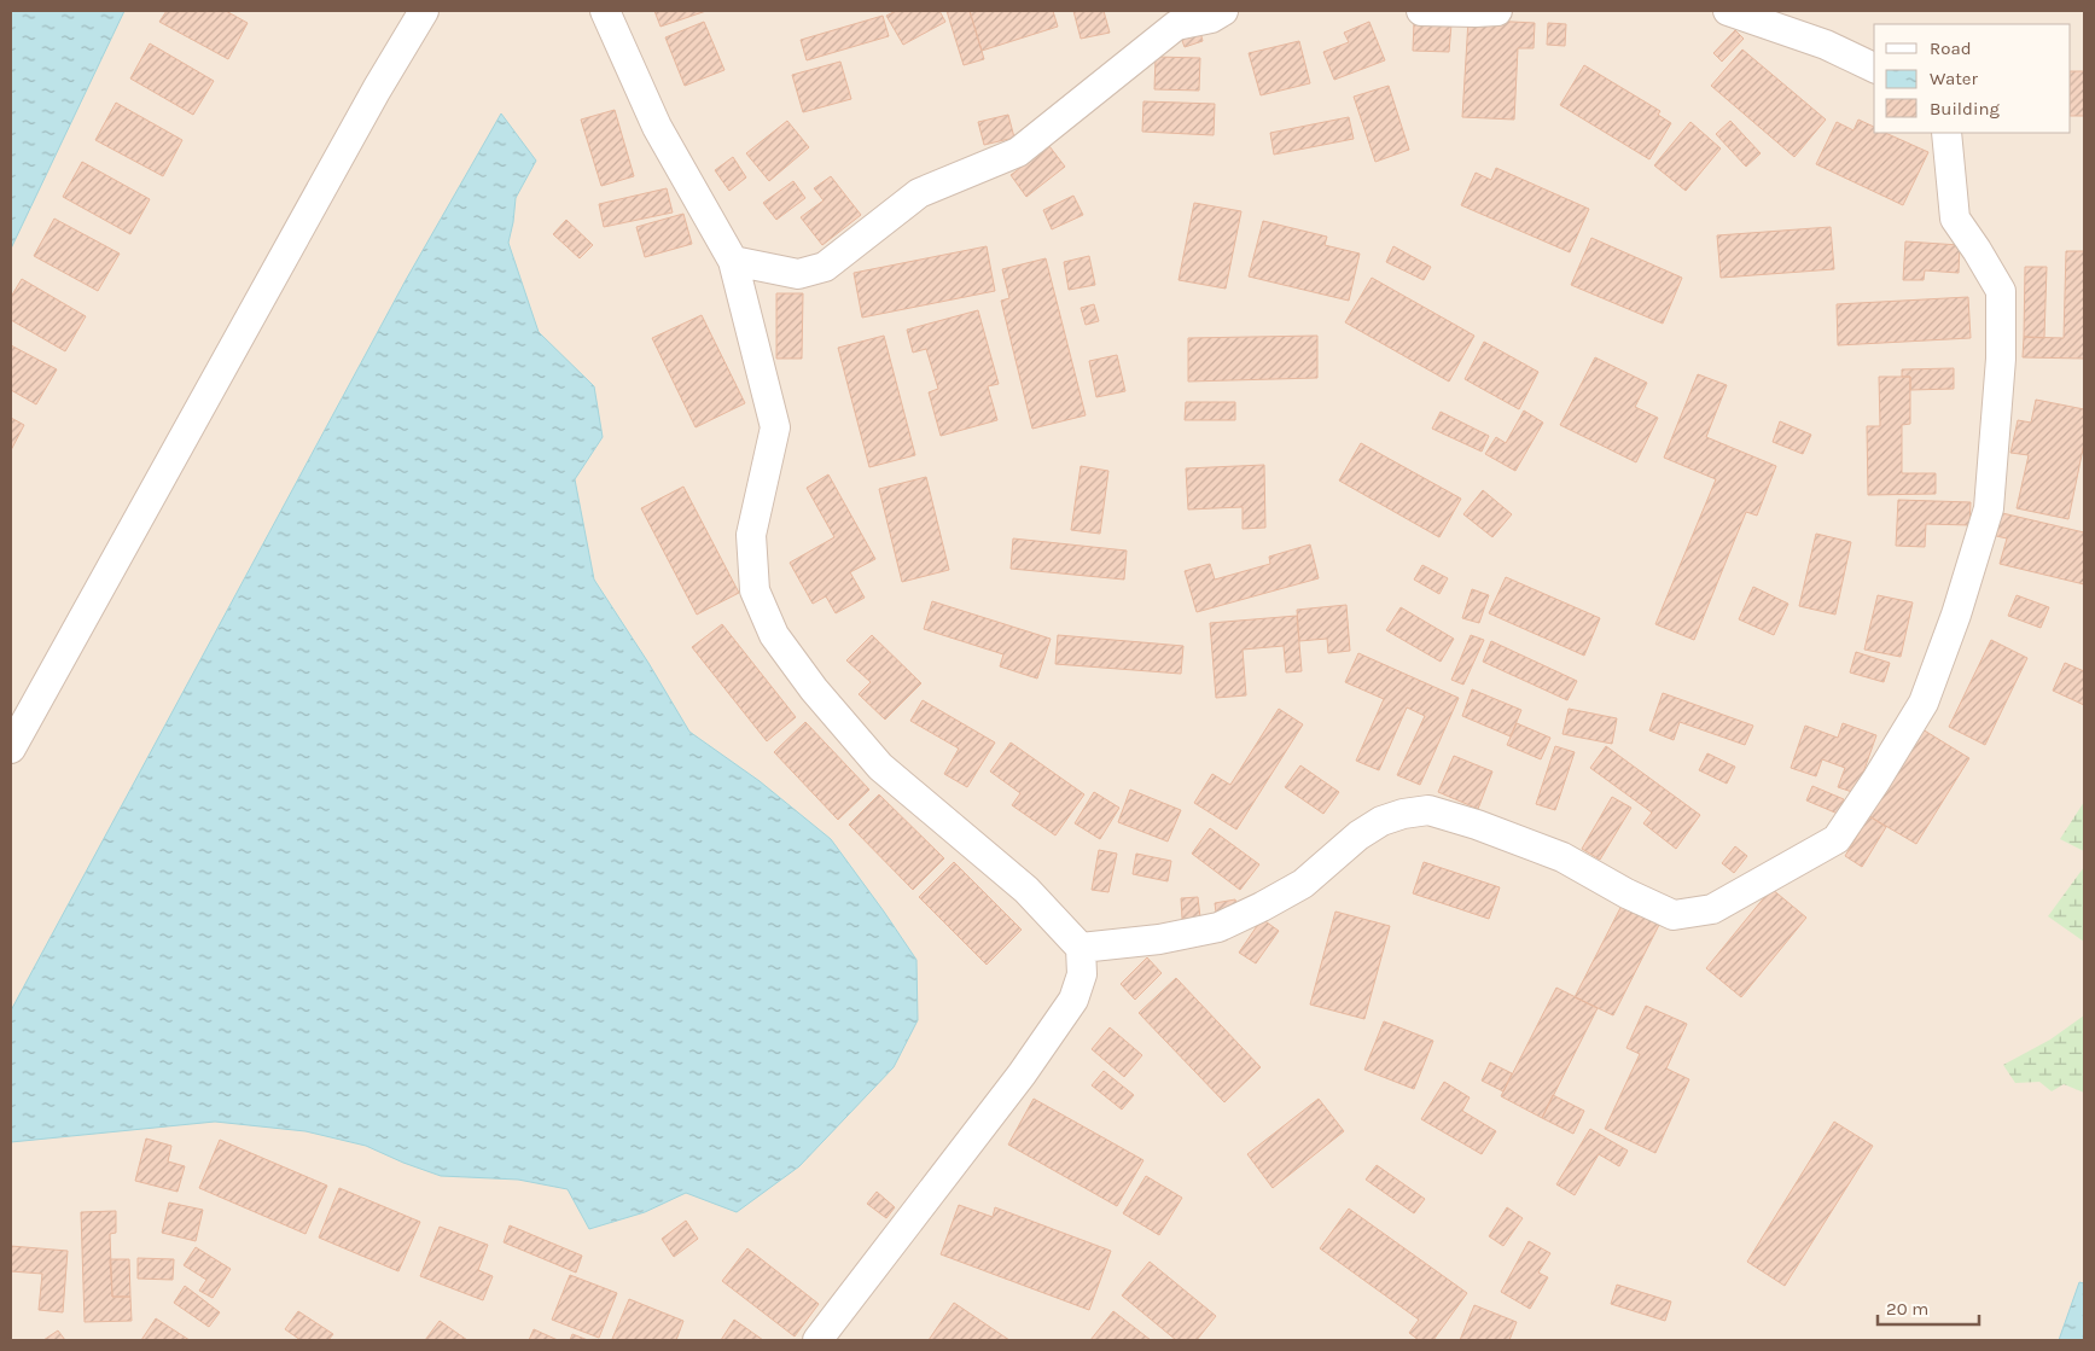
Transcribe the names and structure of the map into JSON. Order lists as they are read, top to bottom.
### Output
{
  "legend": ["Road", "Water", "Building"],
  "scale_bar": "20 m"
}
